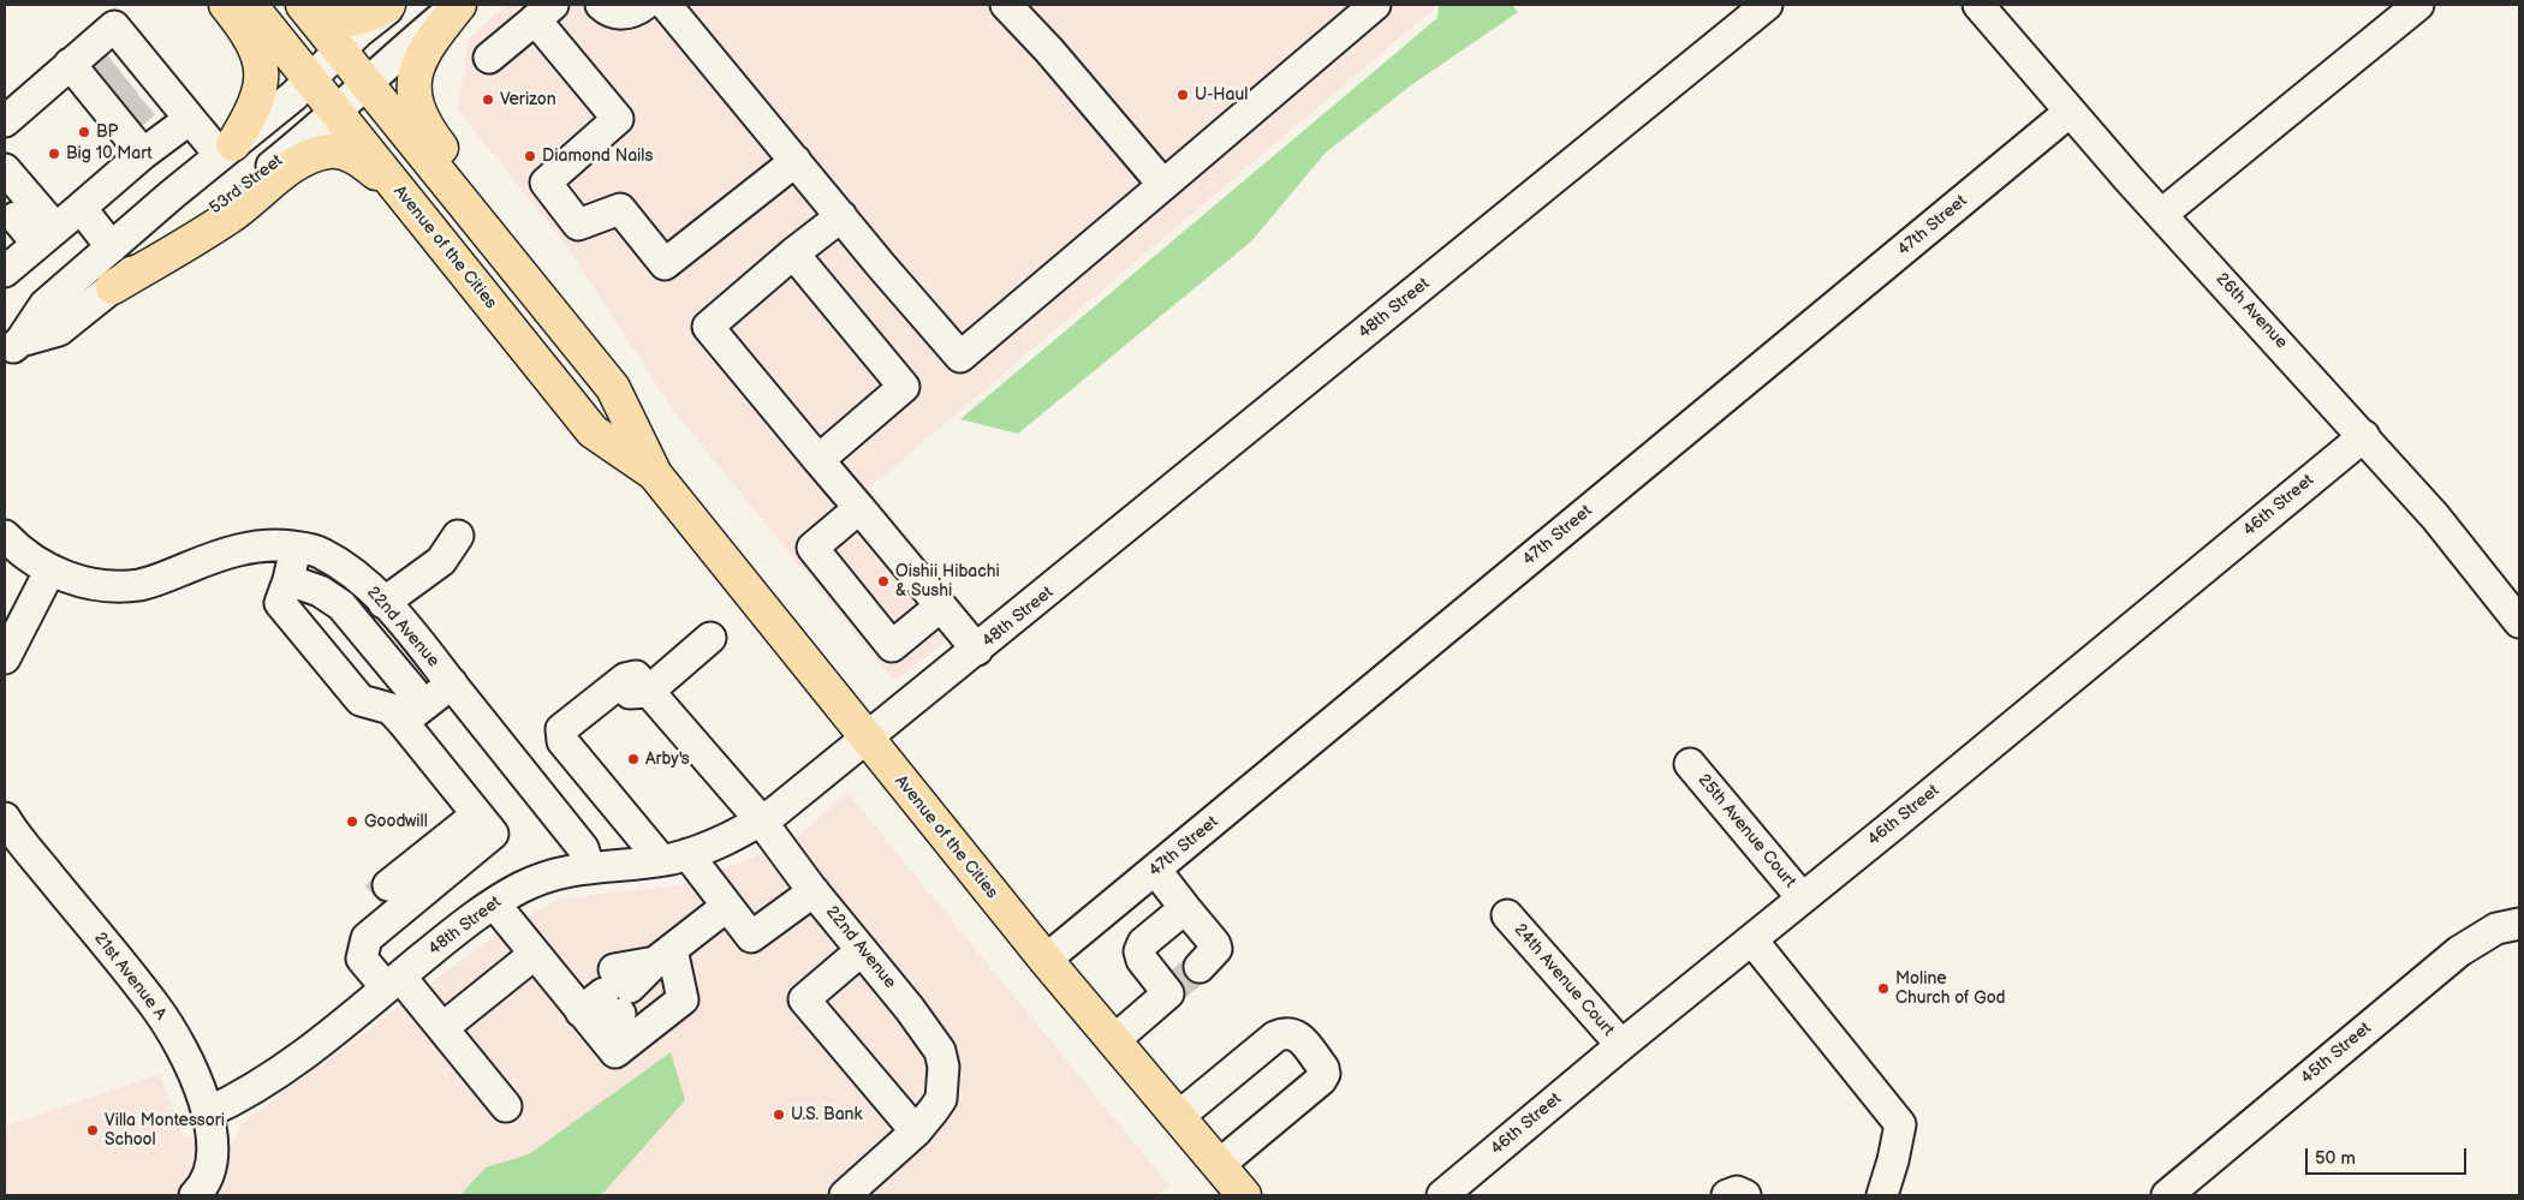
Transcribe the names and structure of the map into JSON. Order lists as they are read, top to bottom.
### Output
{
  "streets": {
    "main road": ["Avenue of the Cities"],
    "street": [
      "53rd Street",
      "47th Street",
      "48th Street",
      "26th Avenue",
      "46th Street",
      "22nd Avenue",
      "25th Avenue Court",
      "21st Avenue A",
      "24th Avenue Court",
      "45th Street"
    ]
  },
  "crossings": [
    ["53rd Street", "Avenue of the Cities"],
    ["47th Street", "Avenue of the Cities"],
    ["47th Street", "26th Avenue"],
    ["Avenue of the Cities", "48th Street"],
    ["48th Street", "22nd Avenue"],
    ["48th Street", "21st Avenue A"],
    ["26th Avenue", "46th Street"],
    ["46th Street", "25th Avenue Court"],
    ["46th Street", "24th Avenue Court"]
  ],
  "places": [
    "U-Haul",
    "Verizon",
    "BP",
    "Big 10 Mart",
    "Diamond Nails",
    "Oishii Hibachi & Sushi",
    "Arby's",
    "Goodwill",
    "Moline Church of God",
    "U.S. Bank",
    "Villa Montessori School"
  ],
  "scale_bar": "50 m"
}
